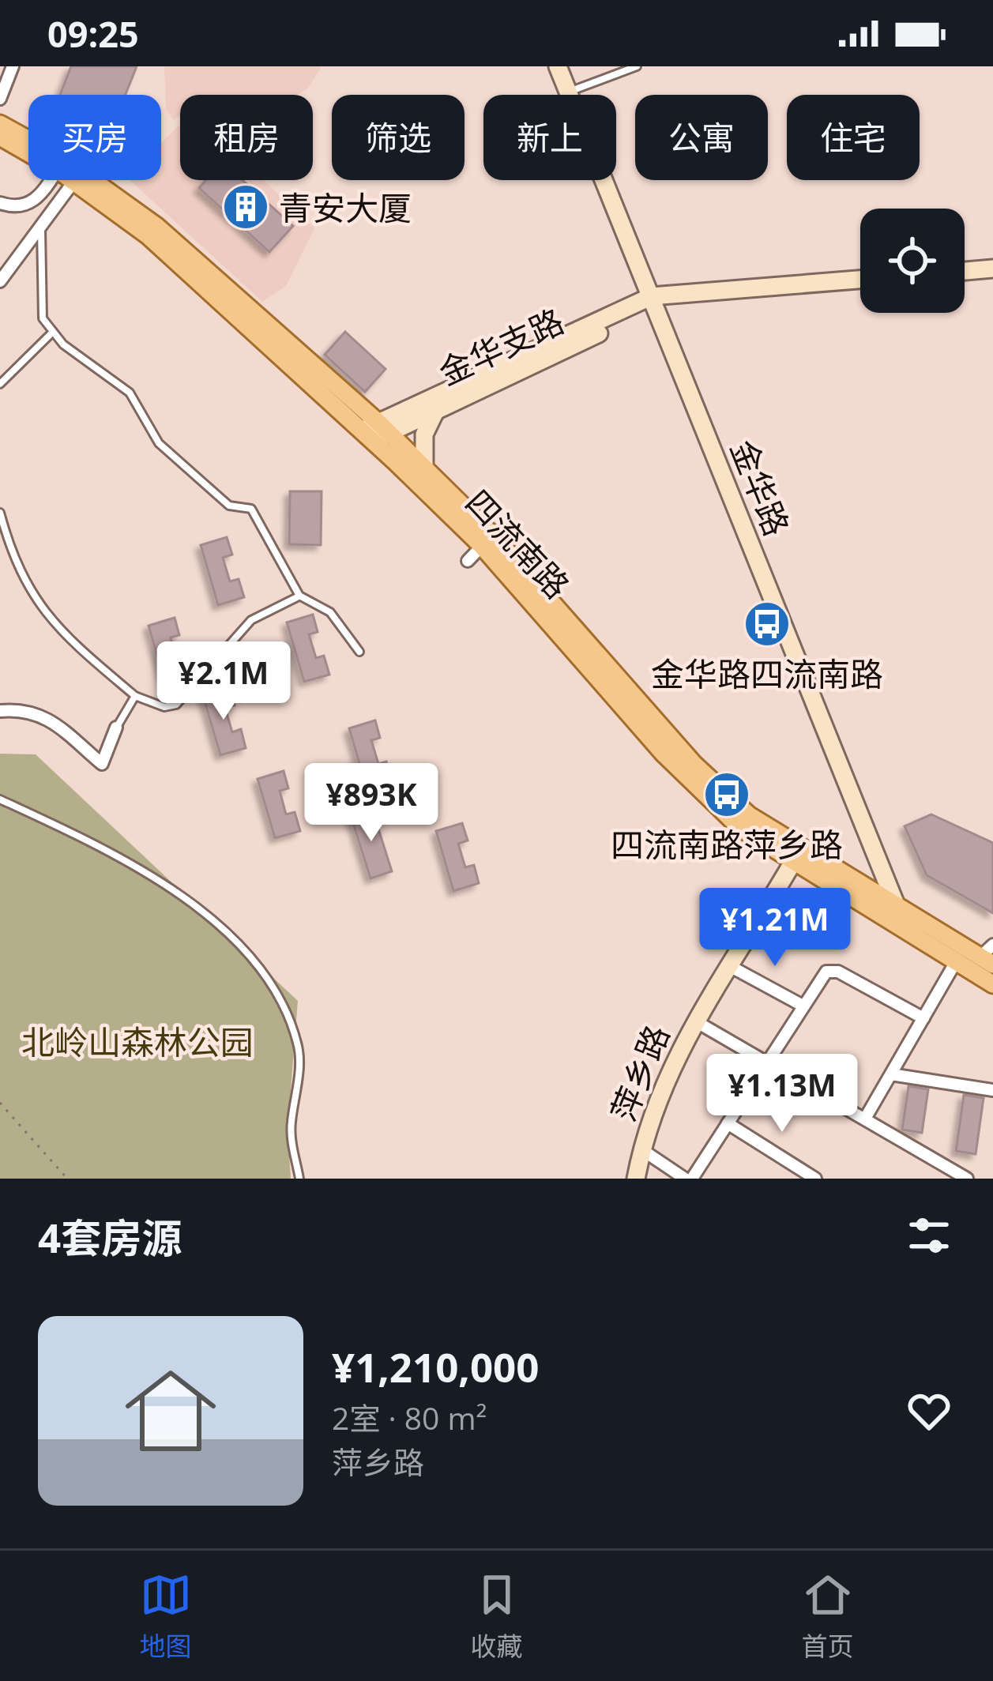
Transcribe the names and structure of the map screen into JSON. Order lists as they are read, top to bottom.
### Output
{
  "streets": {
    "main road": [
      "金华支路",
      "金华路",
      "四流南路",
      "萍乡路"
    ]
  },
  "crossings": [
    ["金华支路", "金华路"],
    ["金华支路", "四流南路"],
    ["金华路", "四流南路"],
    ["四流南路", "萍乡路"]
  ],
  "parks": ["北岭山森林公园"],
  "places": {
    "building": ["青安大厦"],
    "bus stop": ["金华路四流南路", "四流南路萍乡路"]
  },
  "page": {
    "status": "09:25",
    "chip": [
      "买房",
      "租房",
      "筛选",
      "新上",
      "公寓",
      "住宅"
    ],
    "price": [
      "¥2.1M",
      "¥893K",
      "¥1.21M",
      "¥1.13M"
    ],
    "heading": "4套房源",
    "list": [
      {
        "name": "¥1,210,000",
        "note": "2室 · 80 m² · 萍乡路"
      }
    ],
    "tabs": ["地图", "收藏", "首页"]
  }
}
